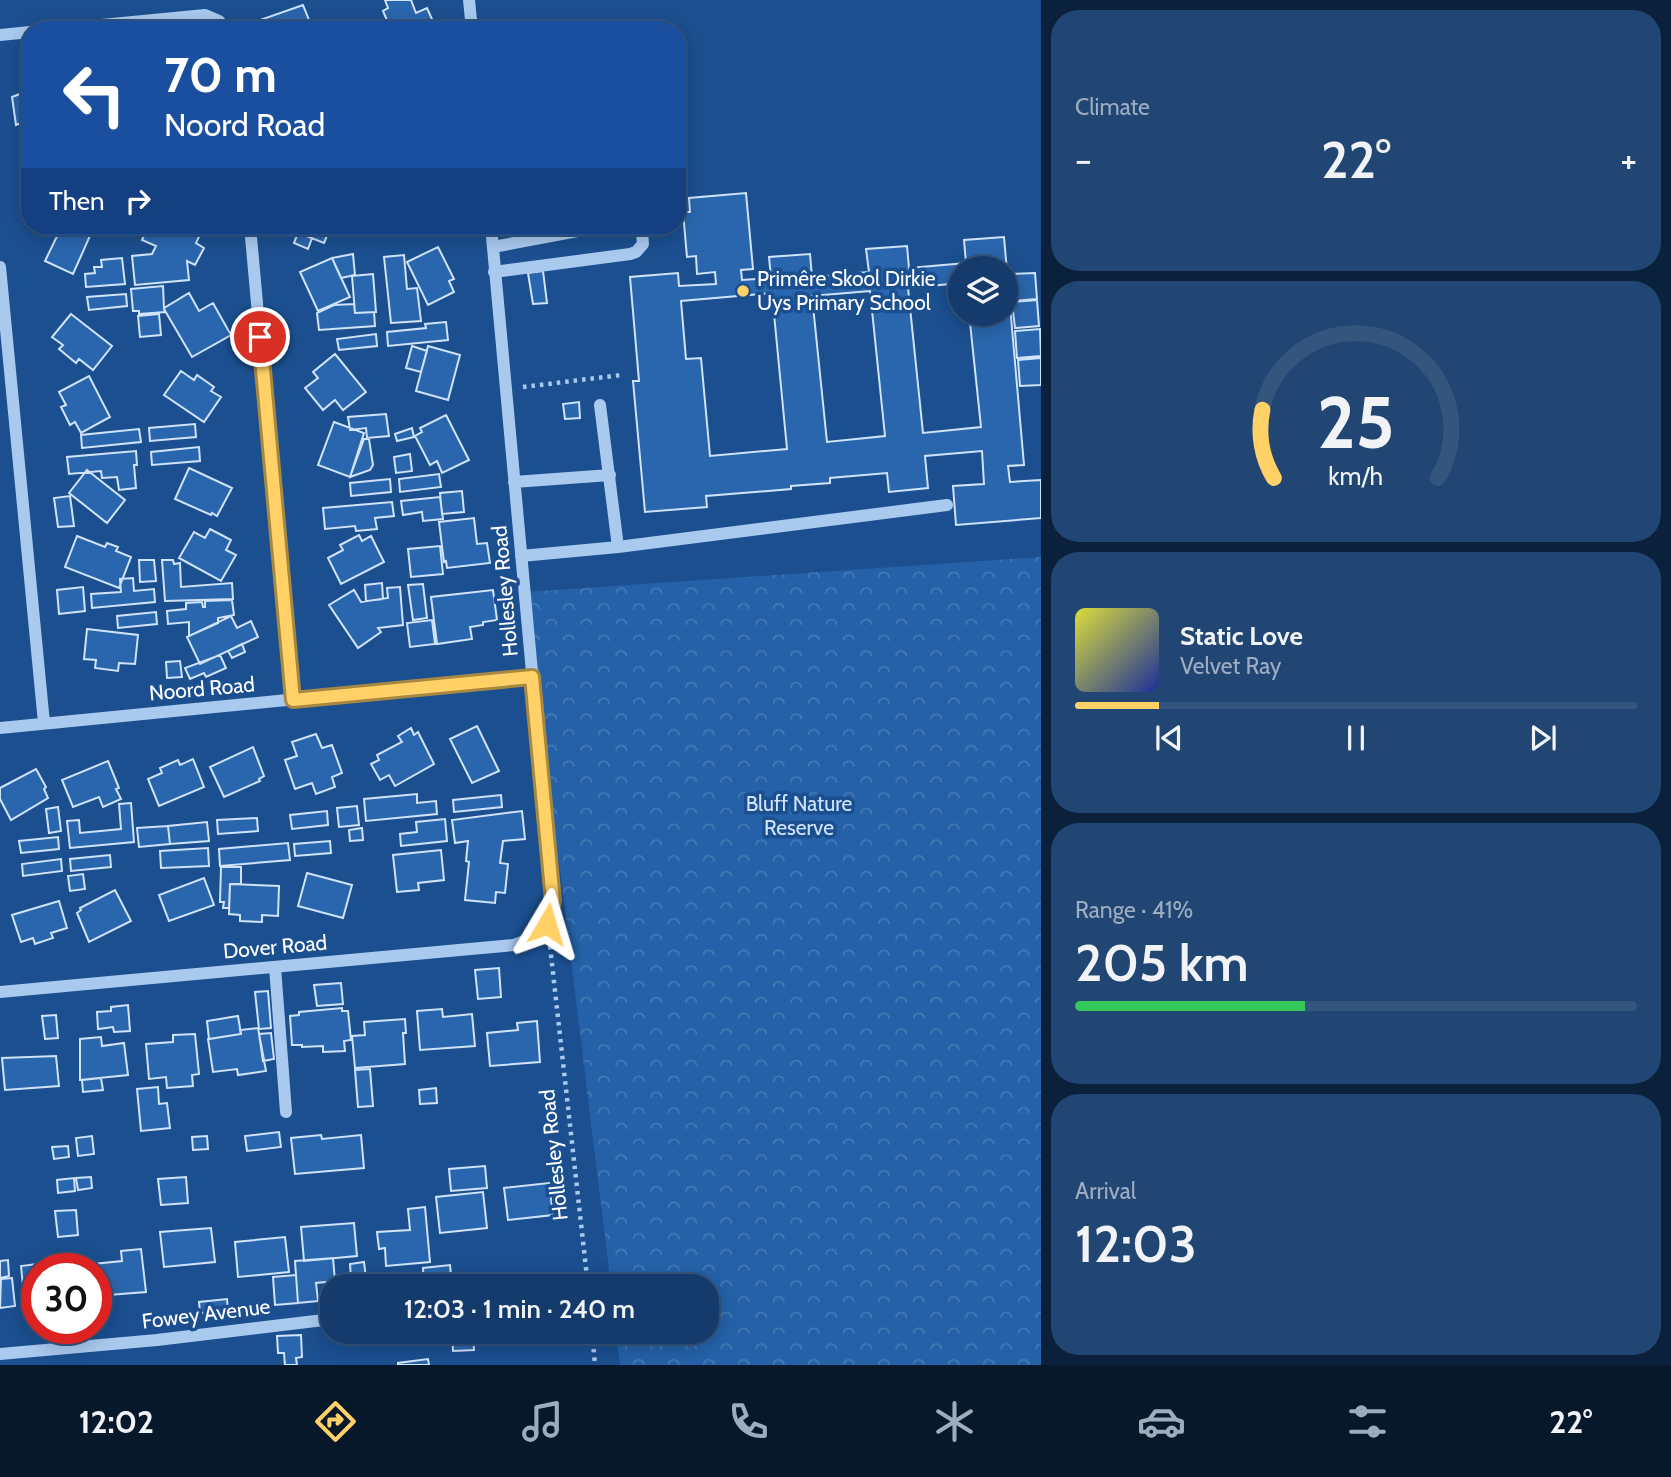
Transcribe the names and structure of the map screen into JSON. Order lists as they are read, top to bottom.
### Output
{
  "streets": {
    "street": [
      "Hollesley Road",
      "Noord Road",
      "Dover Road",
      "Fowey Avenue"
    ]
  },
  "crossings": [
    ["Hollesley Road", "Noord Road"],
    ["Hollesley Road", "Dover Road"]
  ],
  "parks": ["Bluff Nature Reserve"],
  "places": ["Primêre Skool Dirkie Uys Primary School"],
  "page": {
    "tile": [
      "Climate",
      ["Range · 41%", "205 km"],
      ["Arrival", "12:03"]
    ],
    "turn": ["70 m", "Noord Road"],
    "heat": ["−", "22°", "+"],
    "then": "Then",
    "song": ["Static Love", "Velvet Ray"],
    "limit": "30",
    "trip": "12:03 · 1 min · 240 m",
    "tabs": ["12:02", "22°"],
    "gauge": ["25", "km/h"]
  }
}
